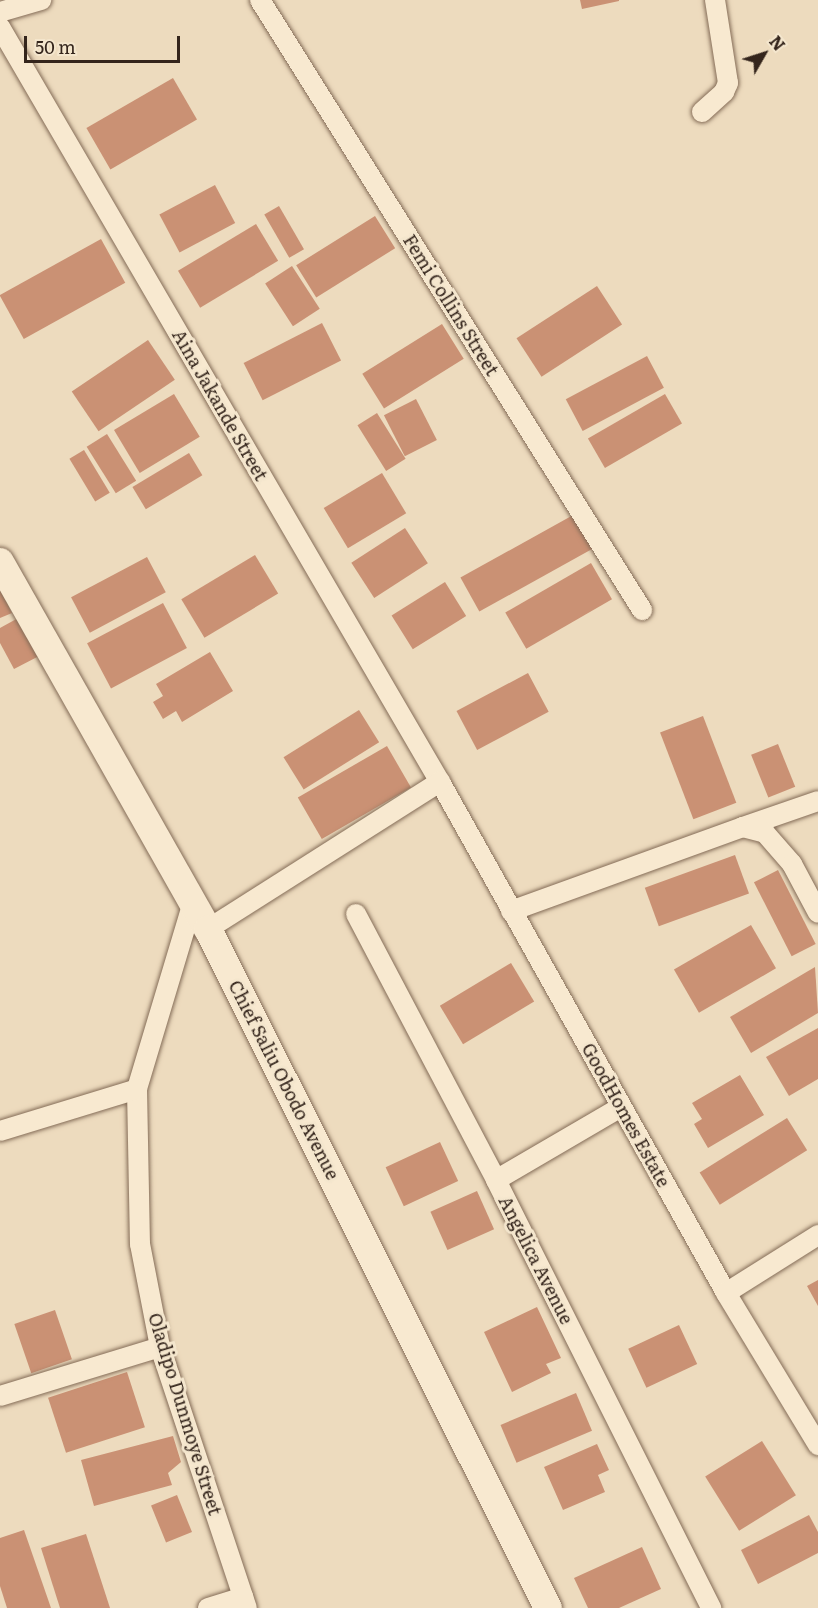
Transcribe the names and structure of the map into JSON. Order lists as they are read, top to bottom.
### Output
{
  "streets": {
    "street": [
      "Femi Collins Street",
      "Aina Jakande Street",
      "Chief Saliu Obodo Avenue",
      "GoodHomes Estate",
      "Angelica Avenue",
      "Oladipo Dunmoye Street"
    ]
  },
  "crossings": [
    ["Aina Jakande Street", "GoodHomes Estate"],
    ["Chief Saliu Obodo Avenue", "Oladipo Dunmoye Street"]
  ],
  "scale_bar": "50 m",
  "north": "top right"
}
